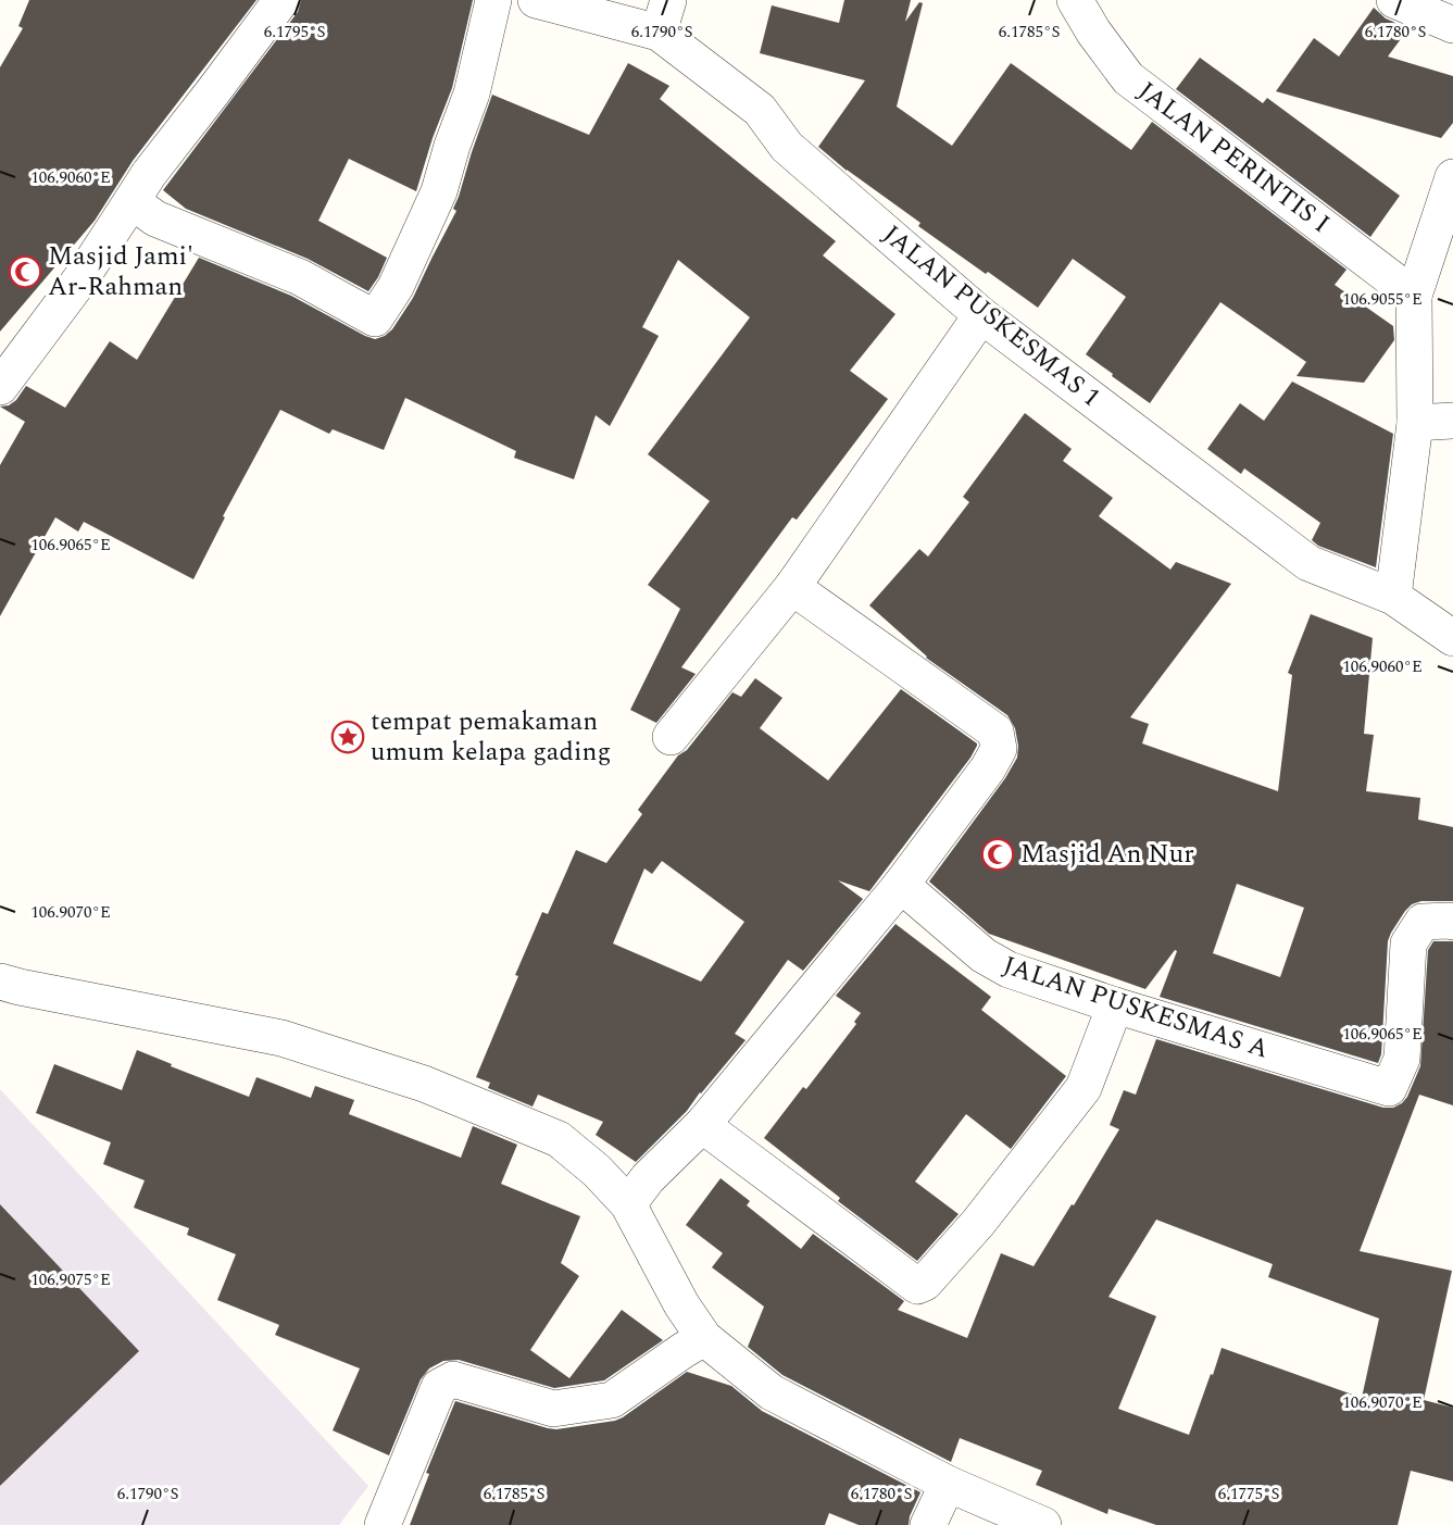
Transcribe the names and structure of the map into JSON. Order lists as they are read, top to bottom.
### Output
{
  "streets": {
    "street": ["JALAN PERINTIS I", "JALAN PUSKESMAS 1", "JALAN PUSKESMAS A"]
  },
  "places": {
    "mosque": ["Masjid Jami' Ar-Rahman", "Masjid An Nur"],
    "place": ["tempat pemakaman umum kelapa gading"]
  },
  "coordinates": [
    "6.1795°S",
    "6.1790°S",
    "6.1785°S",
    "6.1780°S",
    "106.9060°E",
    "106.9055°E",
    "106.9065°E",
    "106.9070°E",
    "106.9075°E",
    "6.1775°S"
  ]
}
